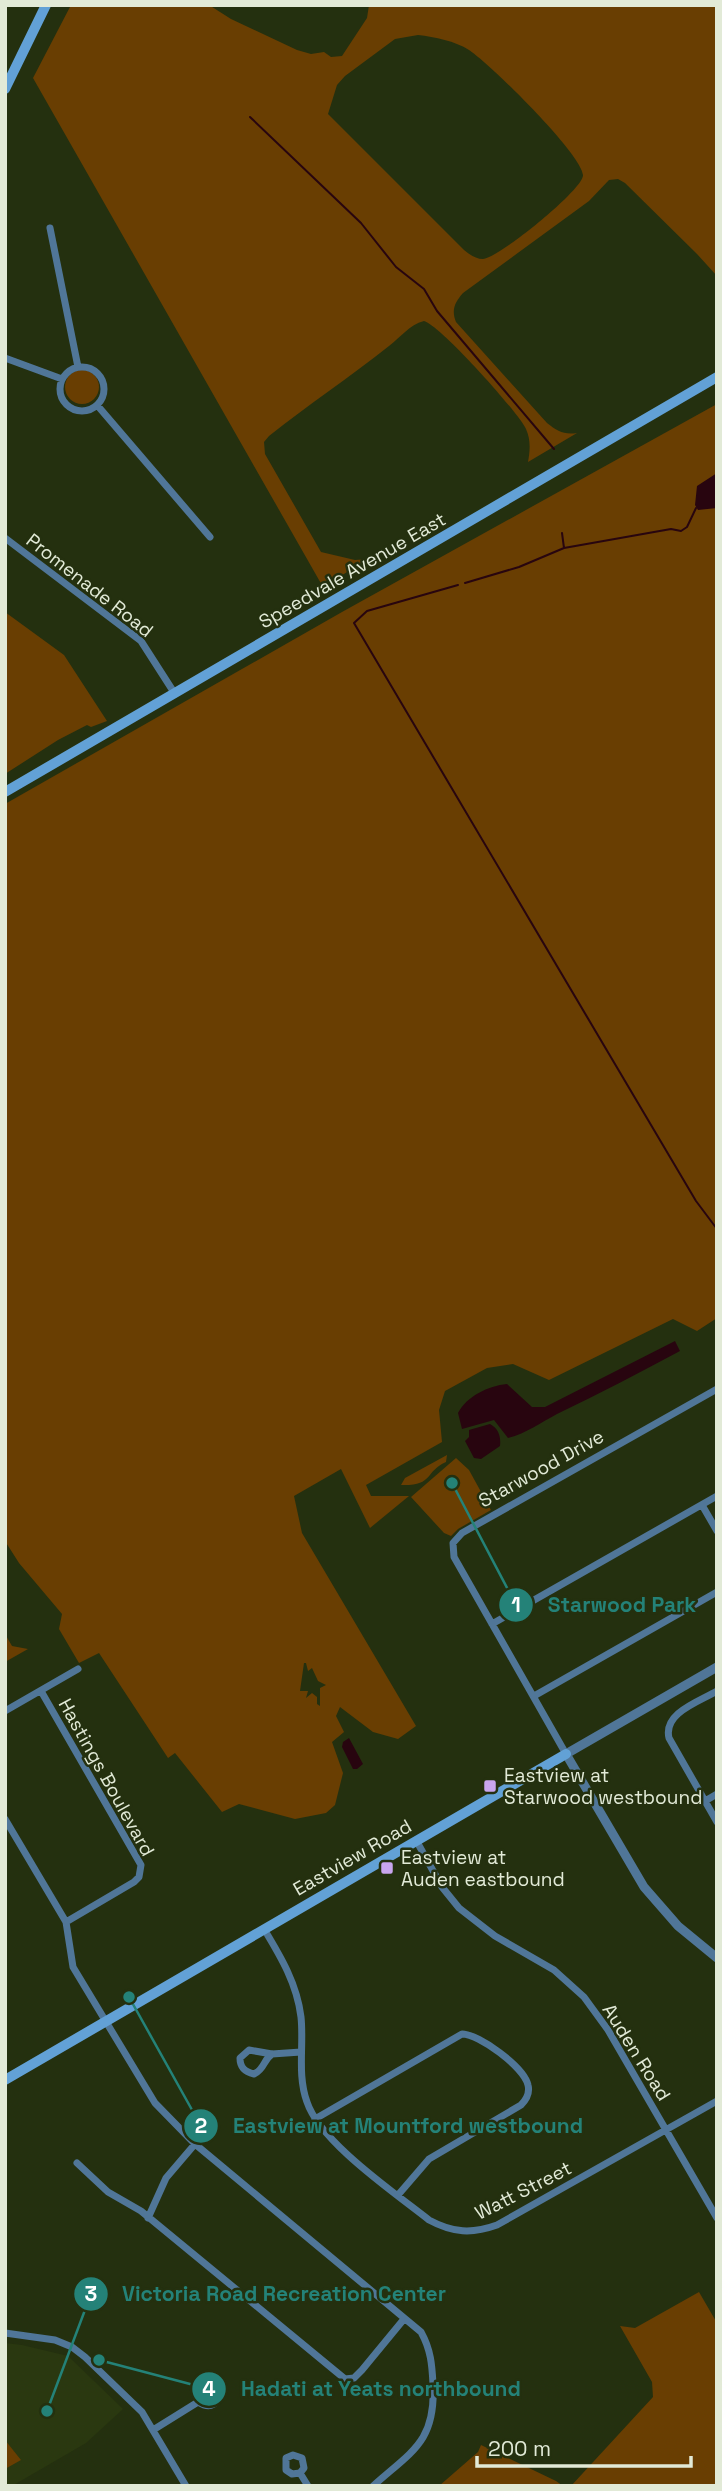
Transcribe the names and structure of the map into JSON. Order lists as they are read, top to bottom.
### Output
{
  "streets": {
    "main road": ["Speedvale Avenue East", "Eastview Road"],
    "street": [
      "Promenade Road",
      "Starwood Drive",
      "Hastings Boulevard",
      "Auden Road",
      "Watt Street"
    ]
  },
  "crossings": [
    ["Speedvale Avenue East", "Promenade Road"],
    ["Starwood Drive", "Eastview Road"],
    ["Eastview Road", "Auden Road"],
    ["Eastview Road", "Watt Street"],
    ["Auden Road", "Watt Street"]
  ],
  "places": {
    "other": [
      "Starwood Park",
      "Eastview at Mountford westbound",
      "Hadati at Yeats northbound",
      "Victoria Road Recreation Center"
    ],
    "transit": ["Eastview at Starwood westbound", "Eastview at Auden eastbound"]
  },
  "scale_bar": "200 m"
}
